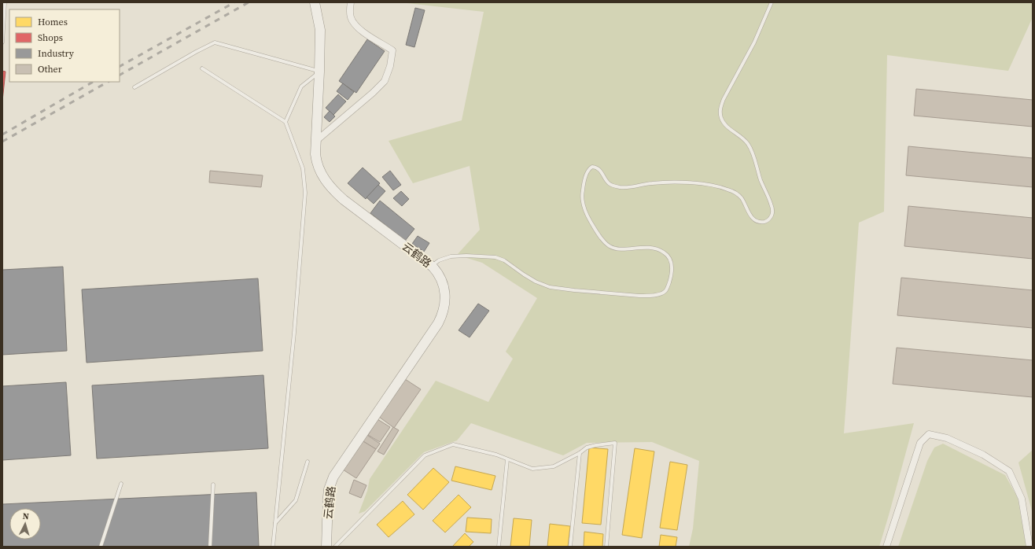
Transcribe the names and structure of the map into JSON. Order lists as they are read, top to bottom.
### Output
{
  "streets": {
    "street": ["云鹤路"]
  },
  "legend": [
    "Homes",
    "Shops",
    "Industry",
    "Other"
  ],
  "north": "top"
}
